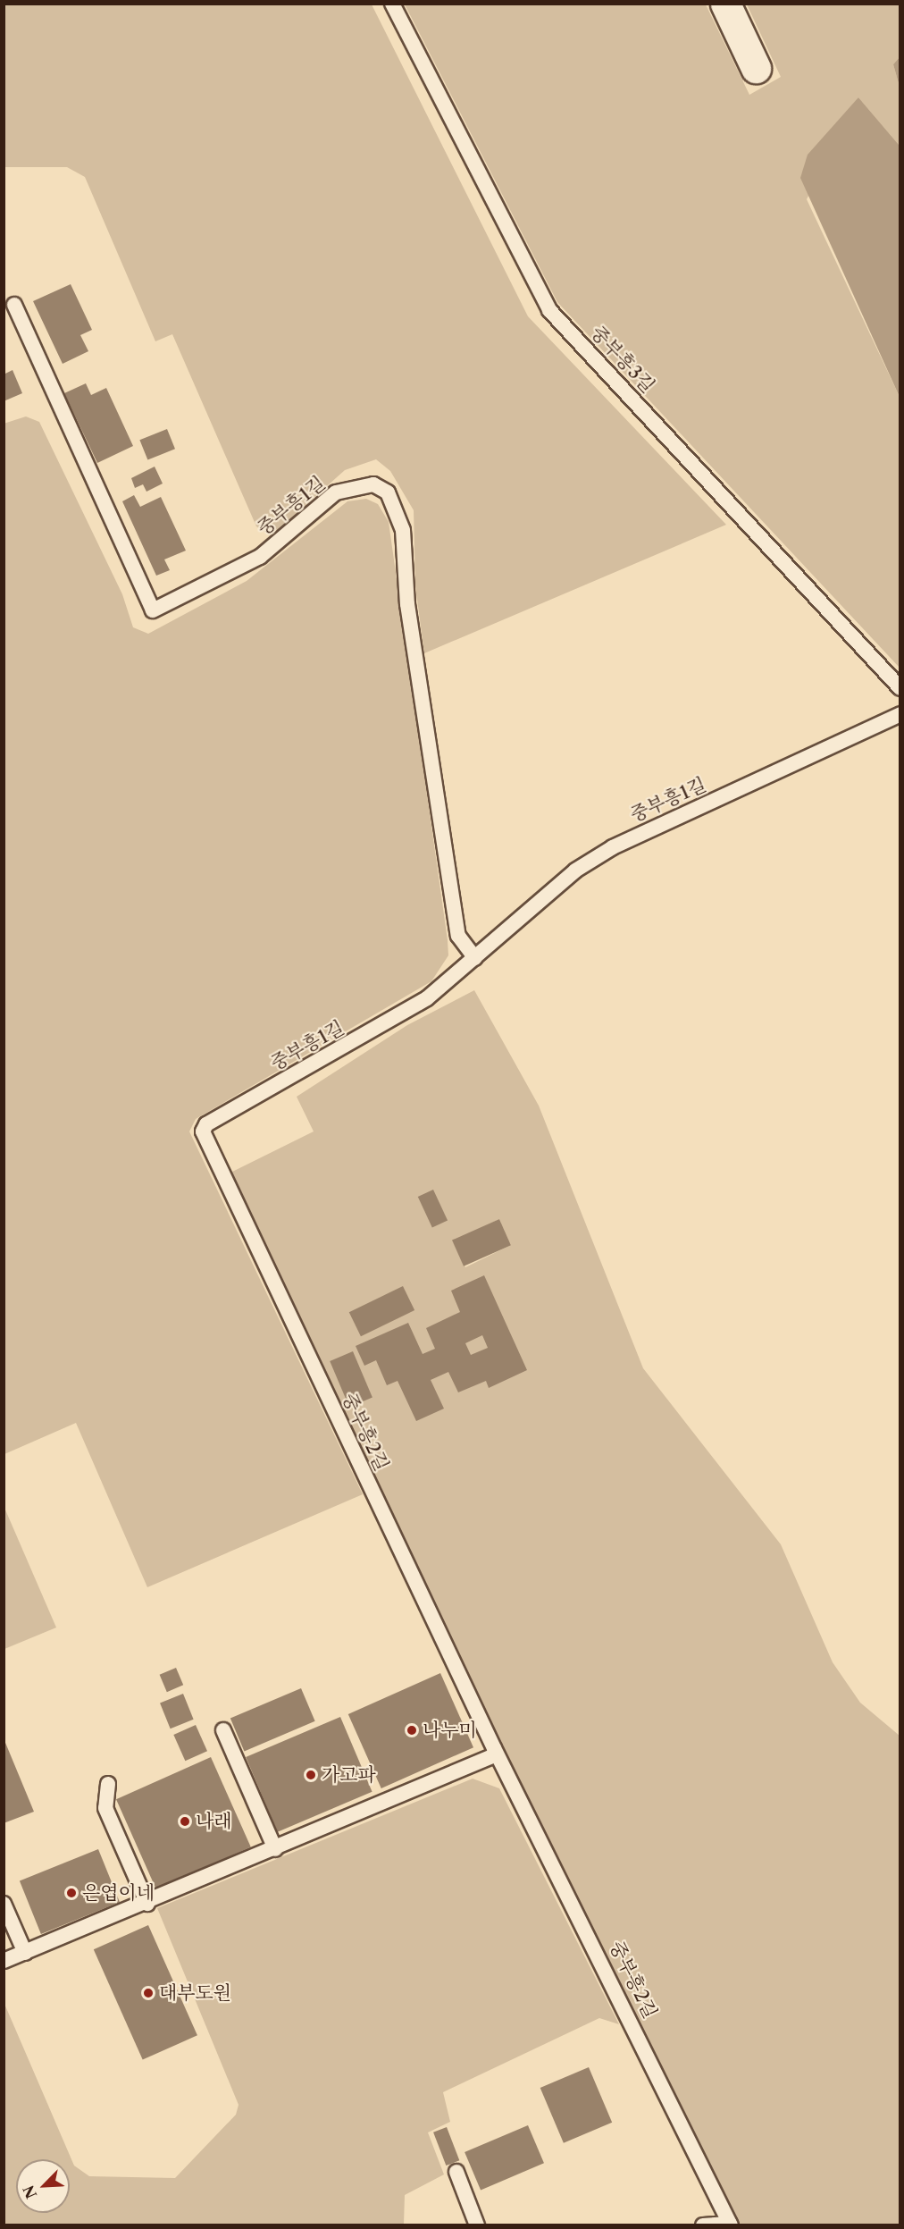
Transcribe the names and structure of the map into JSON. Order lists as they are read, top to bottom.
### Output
{
  "streets": {
    "lane": ["중부흥3길", "중부흥1길", "중부흥2길"]
  },
  "crossings": [
    ["중부흥1길", "중부흥2길"]
  ],
  "places": [
    "나누미",
    "가고파",
    "나래",
    "은엽이네",
    "대부도원"
  ],
  "north": "bottom left"
}
